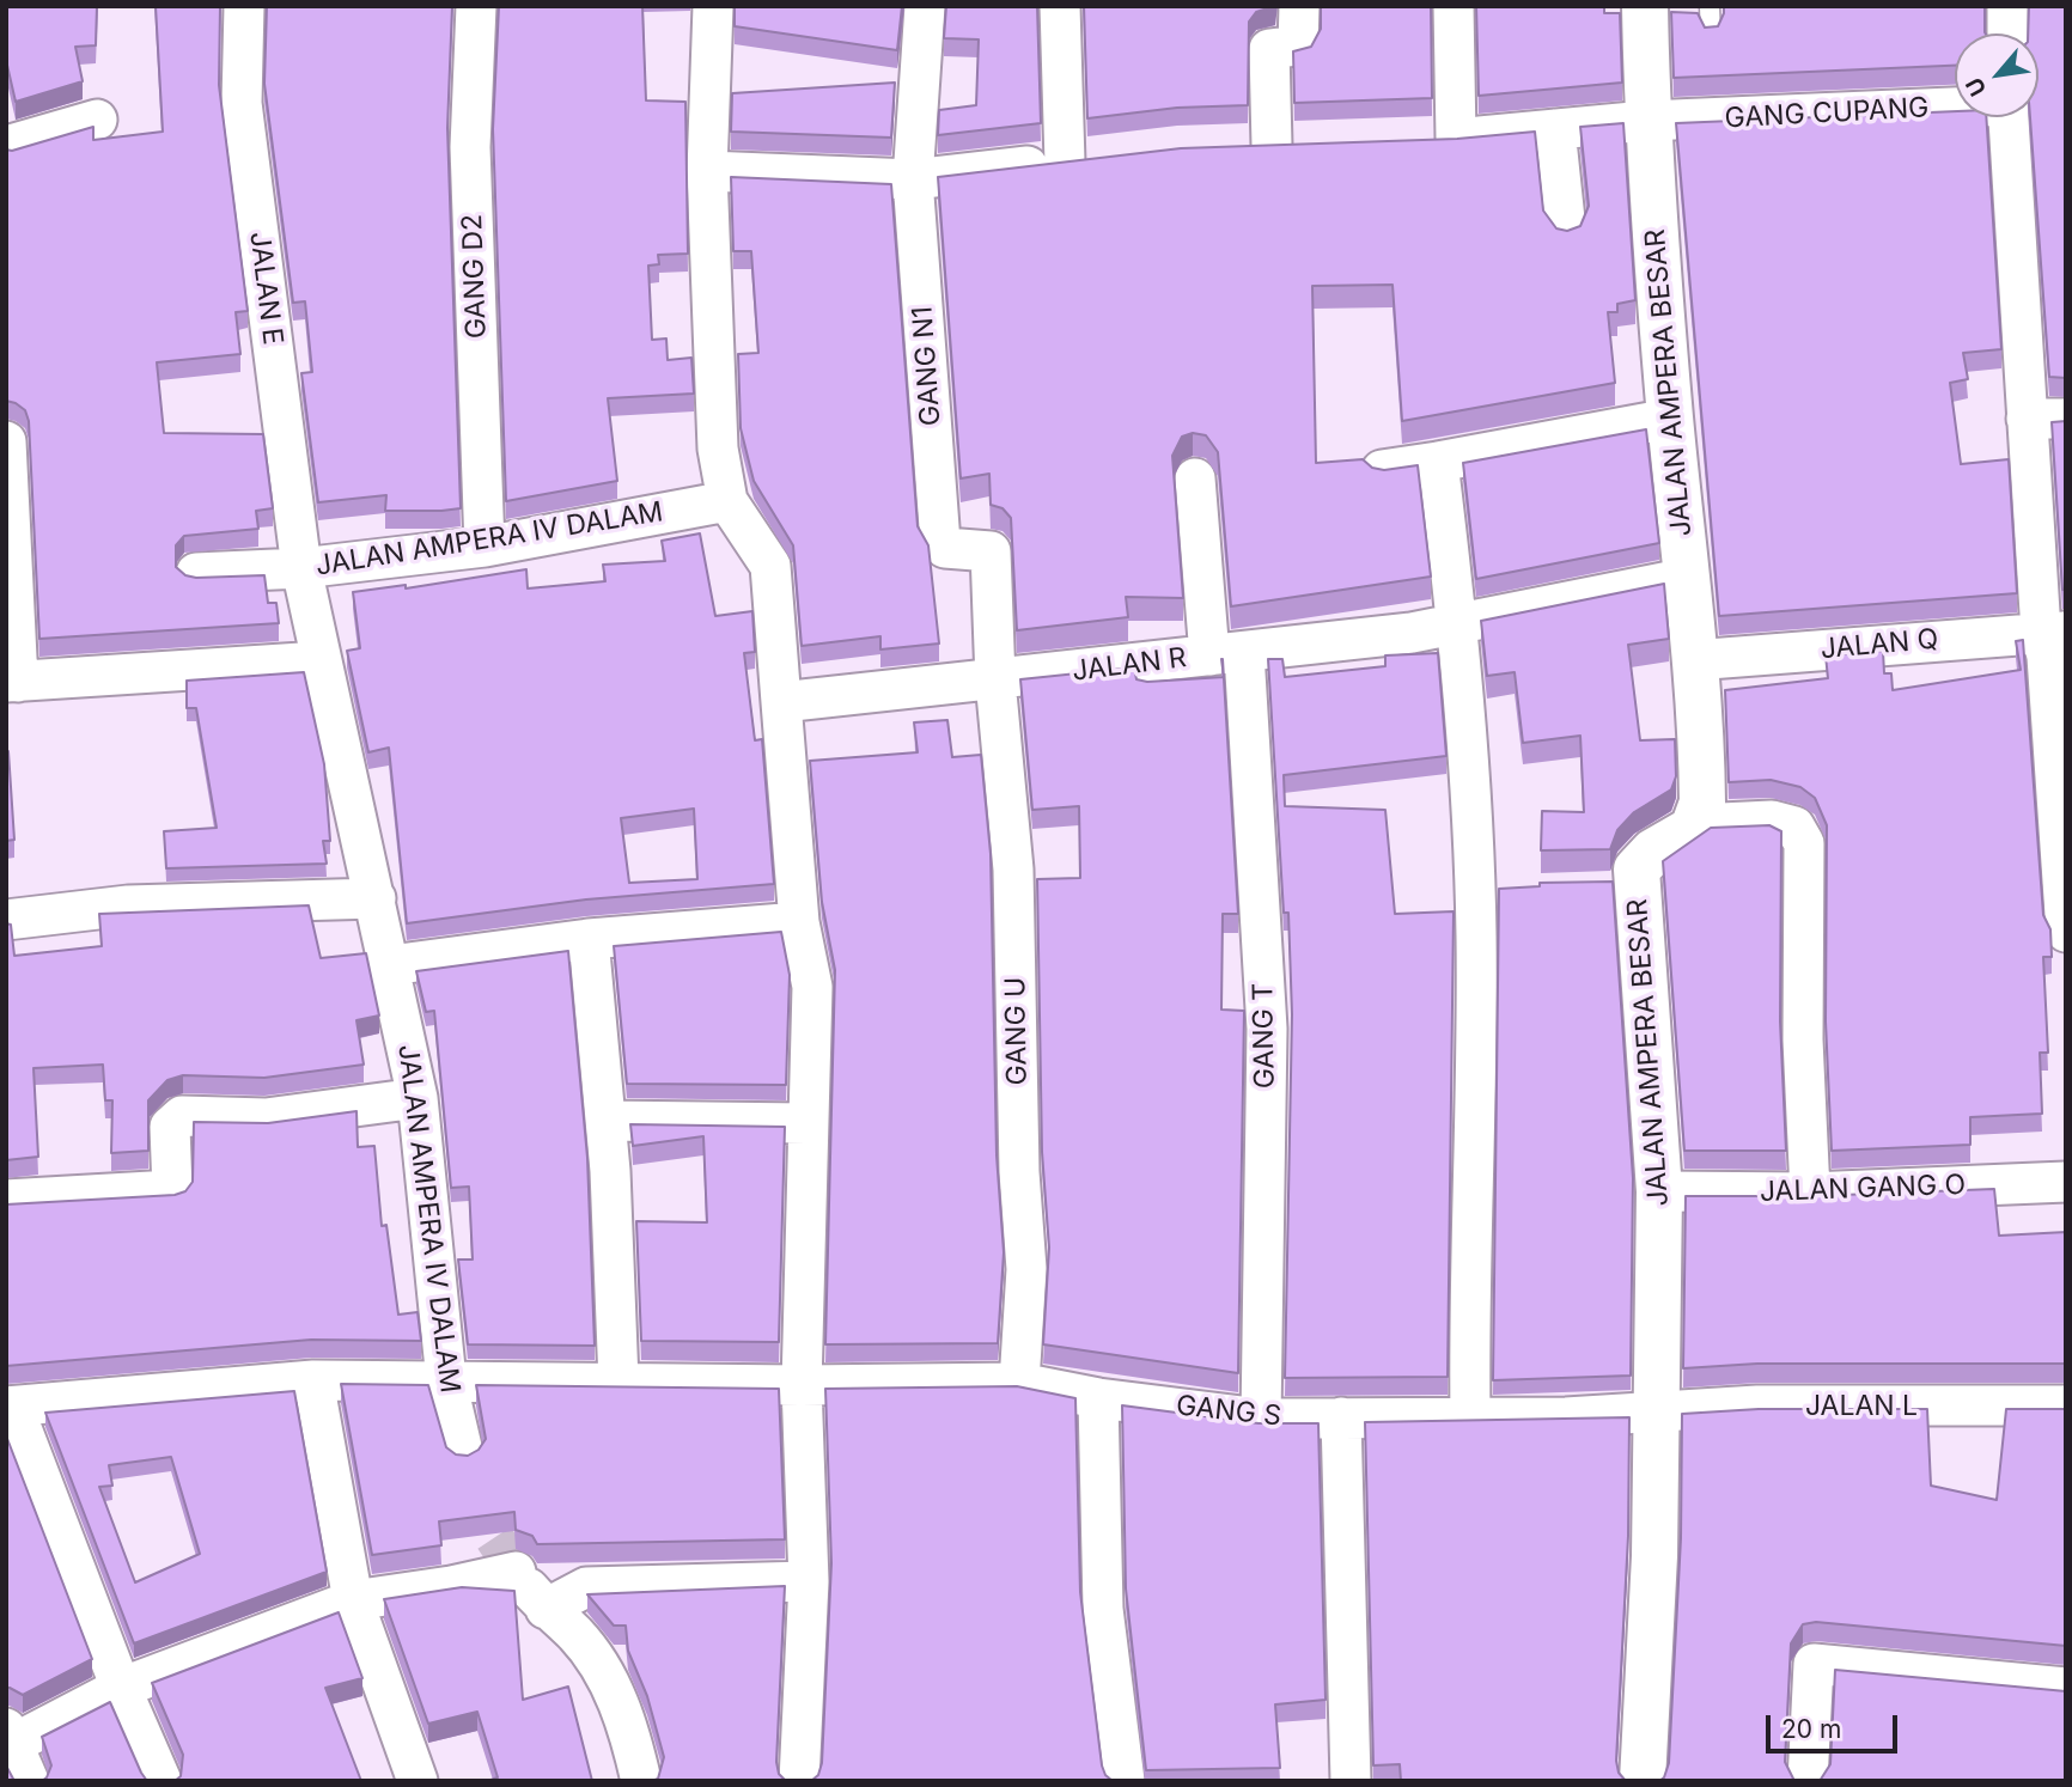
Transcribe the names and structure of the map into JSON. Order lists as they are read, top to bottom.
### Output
{
  "streets": {
    "street": [
      "GANG CUPANG",
      "GANG D2",
      "JALAN E",
      "GANG N1",
      "JALAN AMPERA BESAR",
      "JALAN AMPERA IV DALAM",
      "JALAN Q",
      "JALAN R",
      "GANG U",
      "GANG T",
      "JALAN GANG O",
      "JALAN L",
      "GANG S"
    ]
  },
  "crossings": [
    ["GANG CUPANG", "JALAN AMPERA BESAR"],
    ["GANG D2", "JALAN AMPERA IV DALAM"],
    ["JALAN E", "JALAN AMPERA IV DALAM"],
    ["GANG N1", "JALAN R"],
    ["GANG N1", "GANG U"],
    ["JALAN AMPERA BESAR", "JALAN Q"],
    ["JALAN AMPERA BESAR", "JALAN R"],
    ["JALAN AMPERA BESAR", "JALAN GANG O"],
    ["JALAN AMPERA BESAR", "JALAN L"],
    ["JALAN AMPERA BESAR", "GANG S"],
    ["JALAN AMPERA IV DALAM", "GANG S"],
    ["JALAN R", "GANG U"],
    ["JALAN R", "GANG T"],
    ["GANG U", "GANG S"],
    ["GANG T", "GANG S"],
    ["JALAN L", "GANG S"]
  ],
  "scale_bar": "20 m",
  "north": "bottom left"
}
